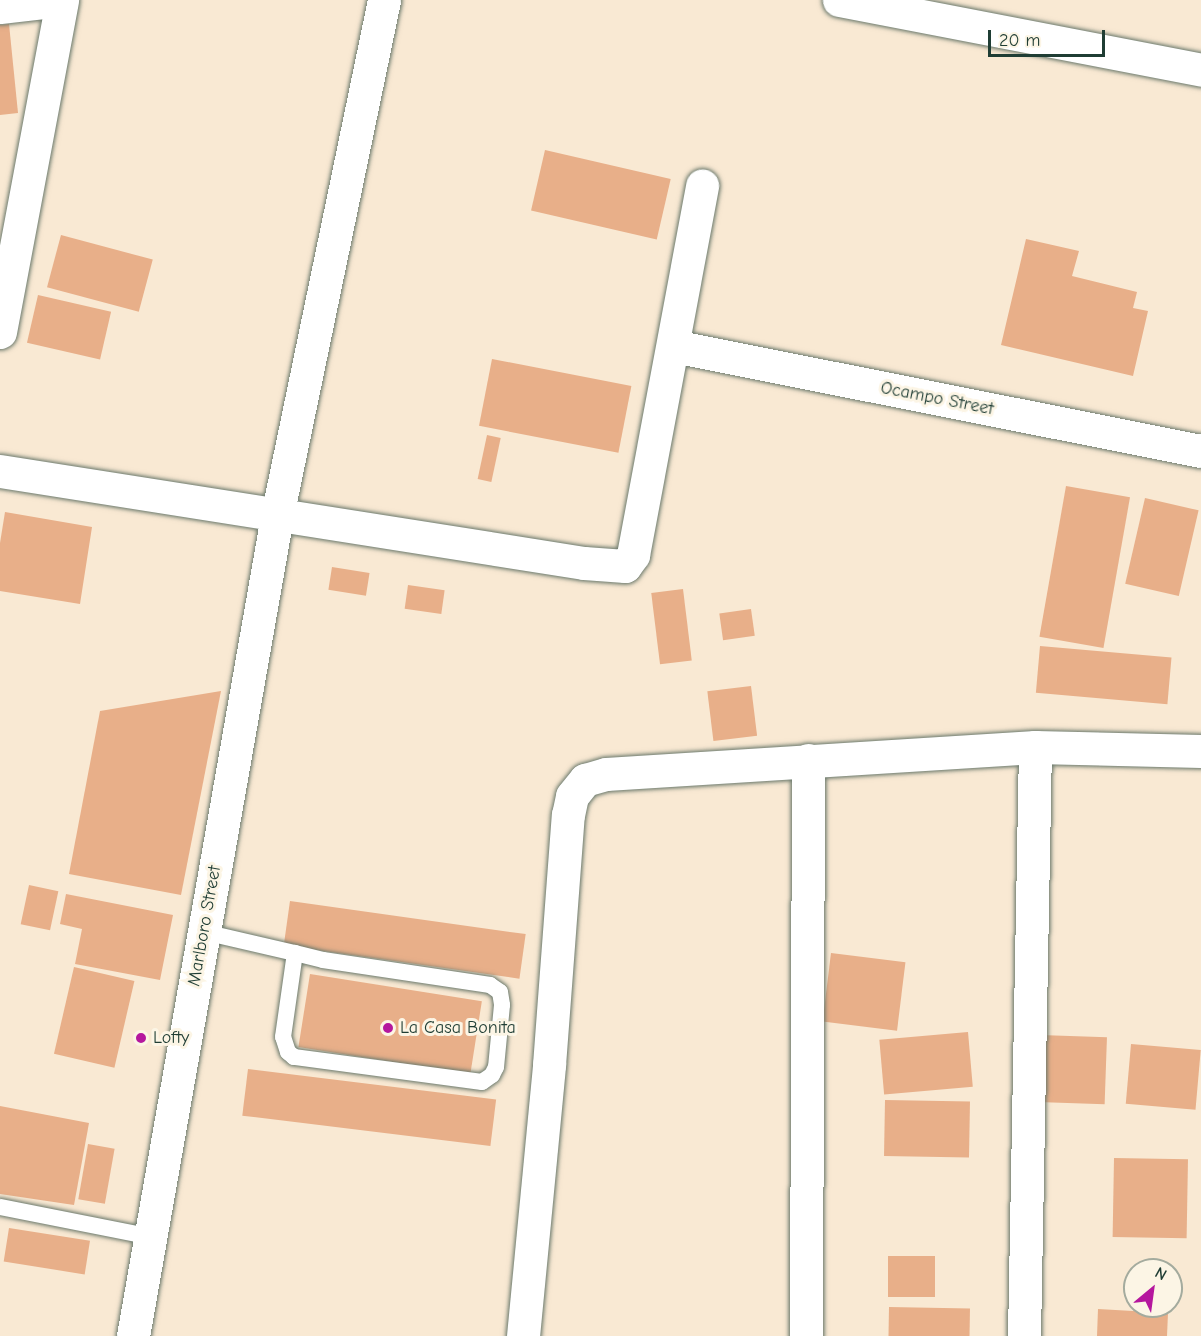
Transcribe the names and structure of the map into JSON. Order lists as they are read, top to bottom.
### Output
{
  "streets": {
    "street": ["Ocampo Street", "Marlboro Street"]
  },
  "places": ["La Casa Bonita", "Lofty"],
  "scale_bar": "20 m",
  "north": "top right"
}
